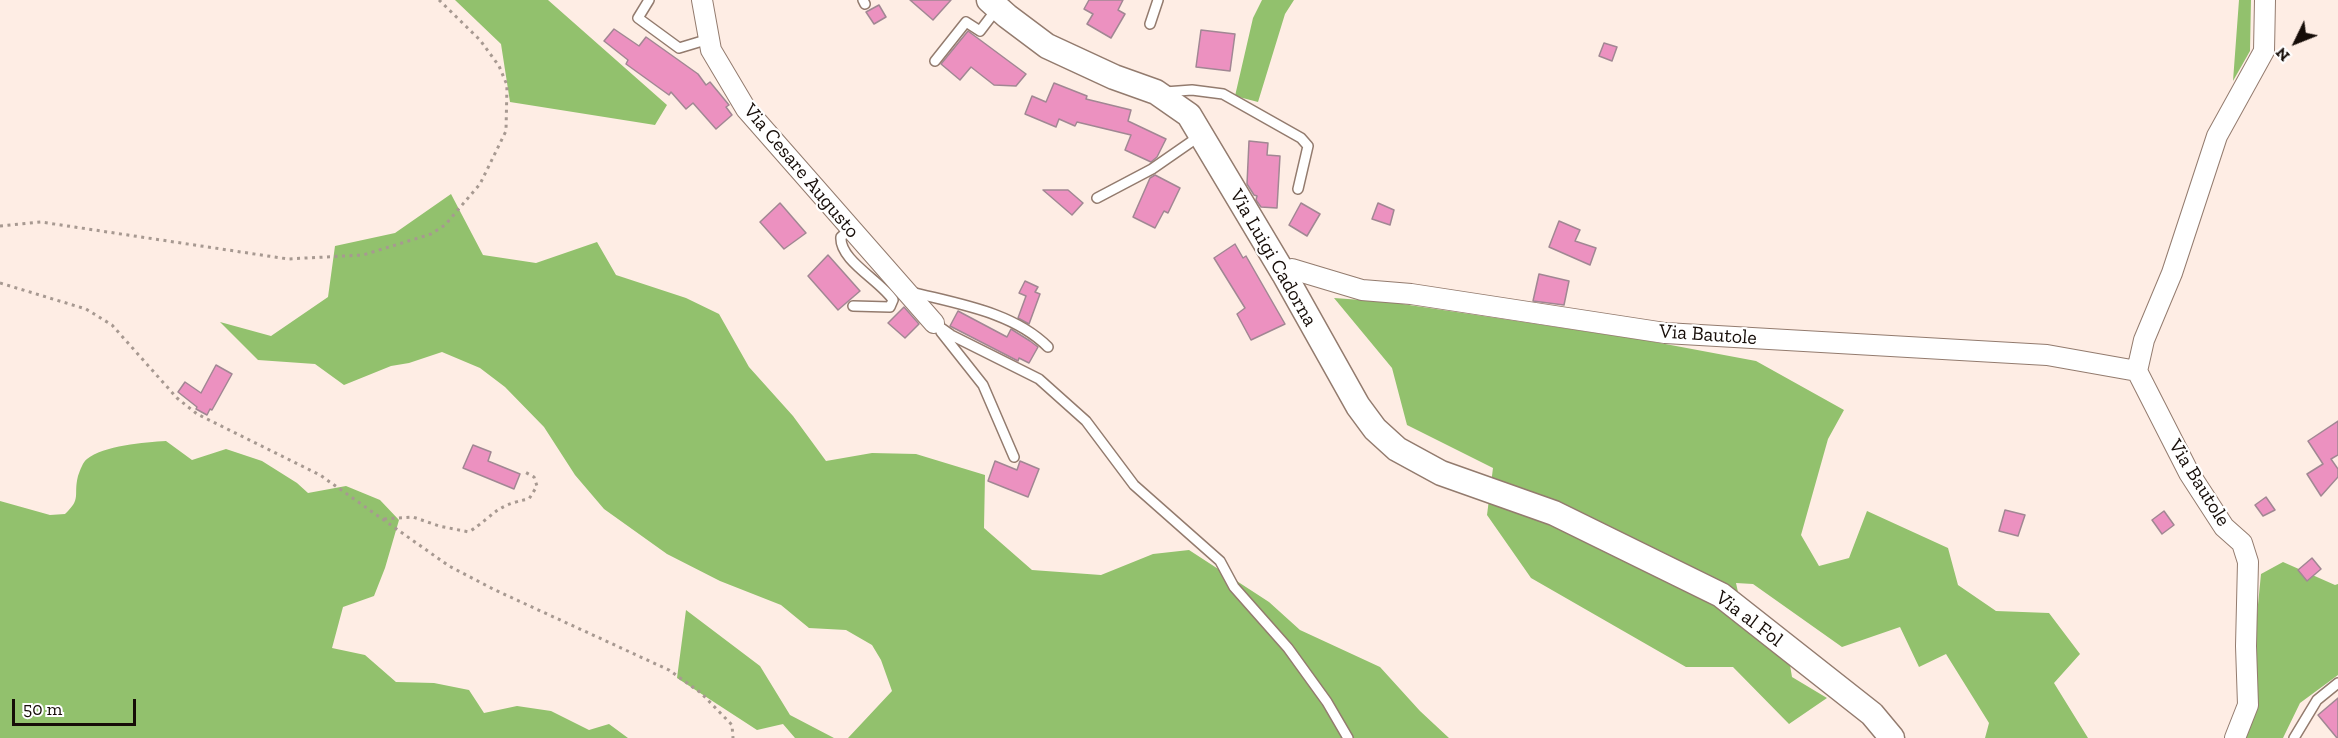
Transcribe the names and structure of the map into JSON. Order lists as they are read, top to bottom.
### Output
{
  "streets": {
    "street": [
      "Via Cesare Augusto",
      "Via Luigi Cadorna",
      "Via Bautole",
      "Via al Fol"
    ]
  },
  "crossings": [
    ["Via Luigi Cadorna", "Via Bautole"],
    ["Via Luigi Cadorna", "Via al Fol"]
  ],
  "scale_bar": "50 m",
  "north": "bottom left"
}
